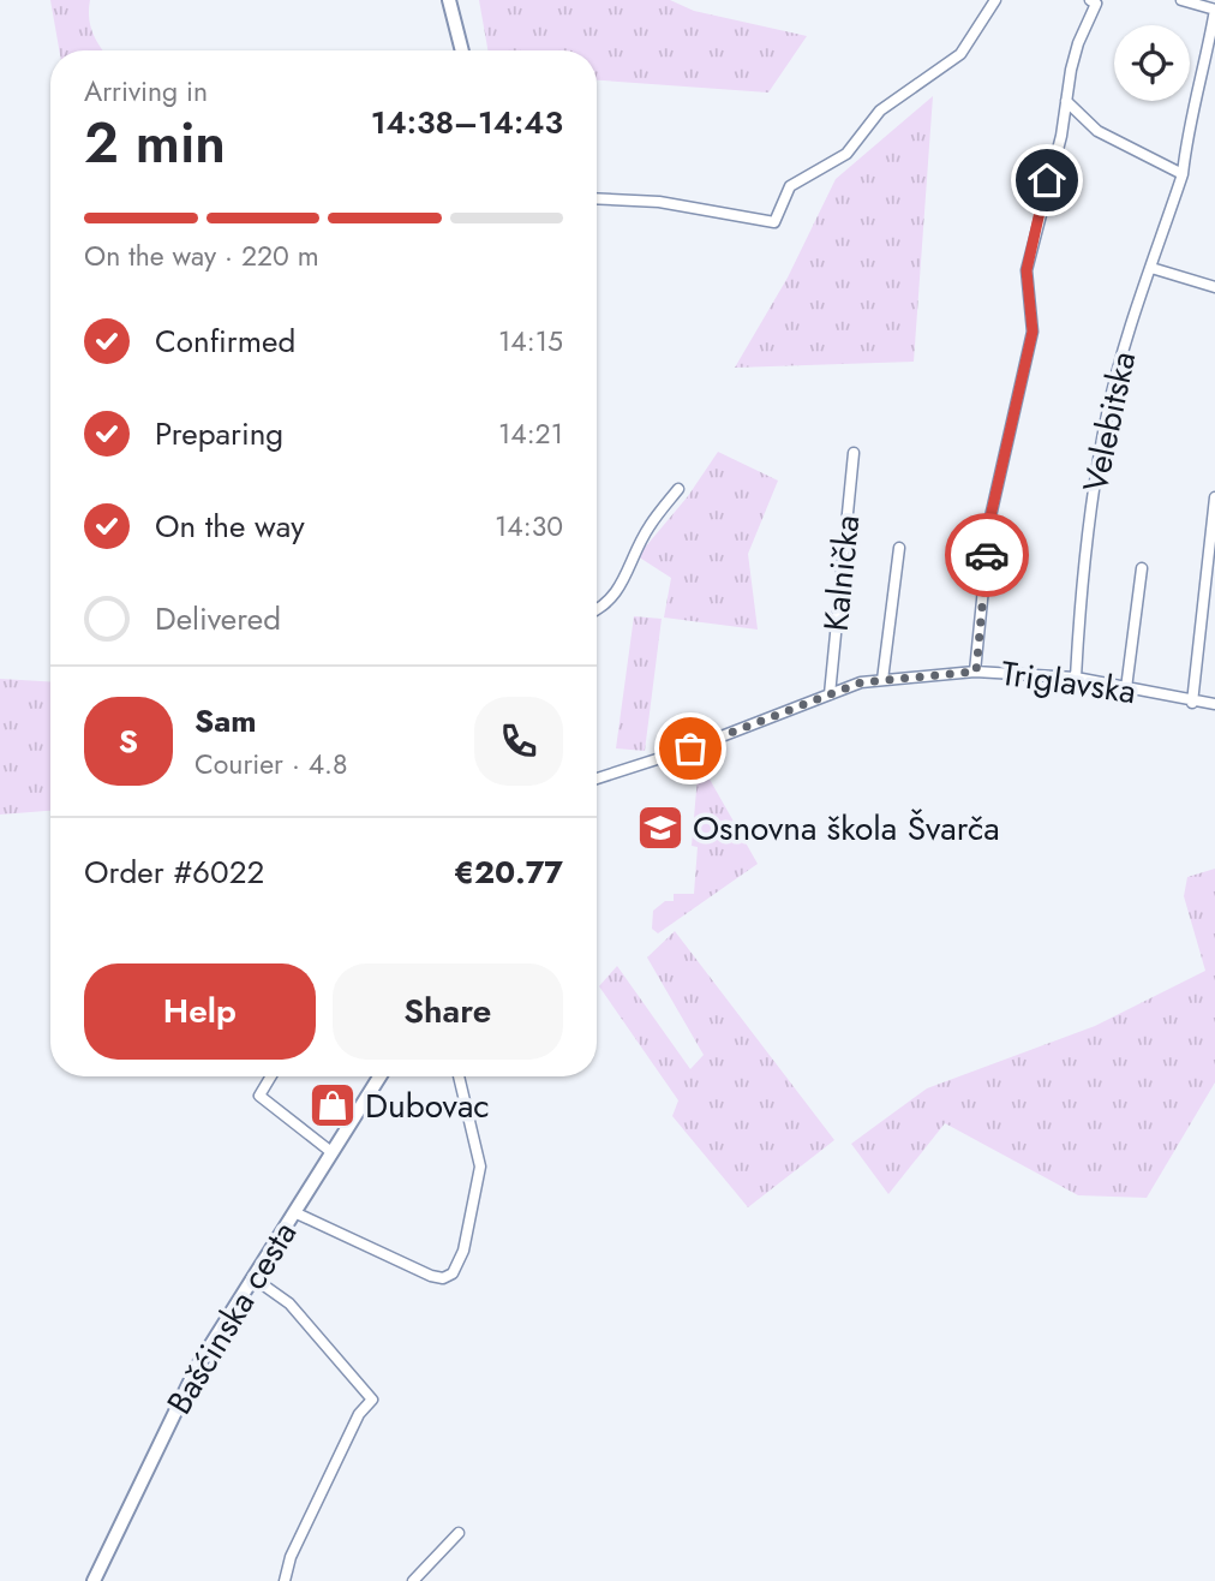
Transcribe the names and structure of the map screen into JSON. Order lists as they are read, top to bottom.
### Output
{
  "streets": {
    "street": [
      "Velebitska",
      "Kalnička",
      "Triglavska",
      "Bašćinska cesta"
    ]
  },
  "crossings": [
    ["Velebitska", "Triglavska"],
    ["Kalnička", "Triglavska"]
  ],
  "places": {
    "school or university": ["Osnovna škola Švarča"],
    "shop": ["Dubovac"]
  },
  "page": {
    "heading": ["2 min", "Arriving in", "14:38–14:43"],
    "panel": [
      "Sam",
      "Courier · 4.8",
      "Order #6022",
      "€20.77"
    ],
    "bar": "On the way · 220 m",
    "list": [
      ["Confirmed", "14:15"],
      ["Preparing", "14:21"],
      ["On the way", "14:30"],
      "Delivered"
    ],
    "round": "S",
    "buttons": ["Help", "Share"]
  }
}
